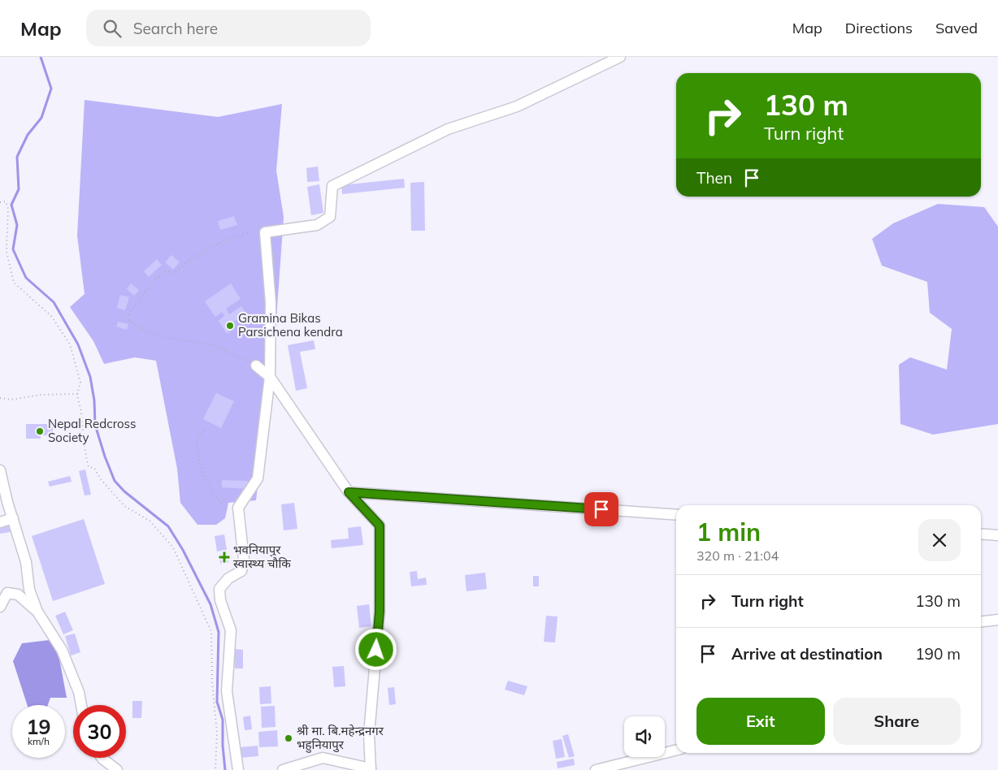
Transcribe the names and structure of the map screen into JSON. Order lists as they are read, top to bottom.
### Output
{
  "places": {
    "other": ["Gramina Bikas Parsichena kendra", "Nepal Redcross Society", "श्री मा. बि.महेन्द्रनगर भहुनियापुर"],
    "health": ["भवनियापुर स्वास्थ्य चाैकि"]
  },
  "page": {
    "header": "Map",
    "search": "Search here",
    "nav": ["Map", "Directions", "Saved"],
    "turn": ["130 m", "Turn right"],
    "then": "Then",
    "heading": ["1 min", "320 m · 21:04"],
    "list": [
      {
        "name": "Turn right",
        "value": "130 m"
      },
      {
        "name": "Arrive at destination",
        "value": "190 m"
      }
    ],
    "buttons": ["Exit", "Share"],
    "speed": "19 km/h",
    "limit": "30"
  }
}
